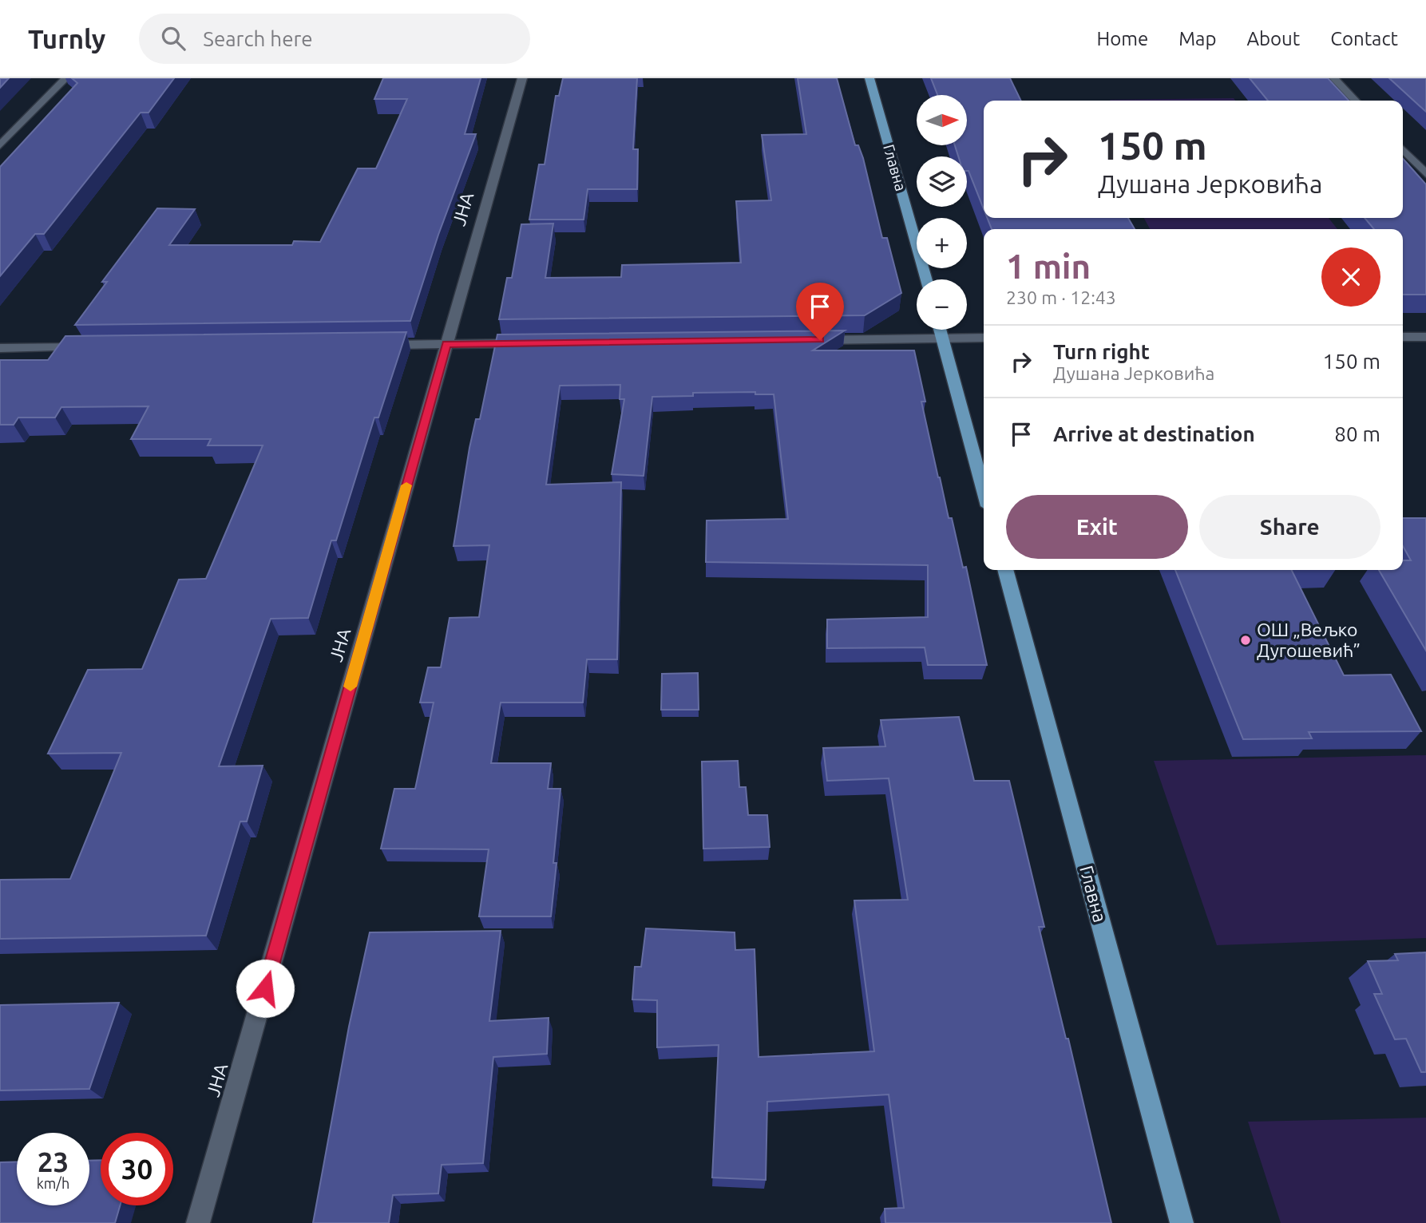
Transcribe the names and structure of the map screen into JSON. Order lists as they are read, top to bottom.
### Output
{
  "streets": {
    "main road": ["Главна"],
    "street": ["ЈНА"]
  },
  "places": ["ОШ „Вељко Дугошевић”"],
  "north": "right",
  "page": {
    "header": "Turnly",
    "search": "Search here",
    "nav": [
      "Home",
      "Map",
      "About",
      "Contact"
    ],
    "map_buttons": ["+", "−"],
    "turn": ["150 m", "Душана Јерковића"],
    "heading": ["1 min", "230 m · 12:43"],
    "list": [
      {
        "name": "Turn right",
        "note": "Душана Јерковића",
        "value": "150 m"
      },
      {
        "name": "Arrive at destination",
        "value": "80 m"
      }
    ],
    "buttons": ["Exit", "Share"],
    "speed": "23 km/h",
    "limit": "30"
  }
}
